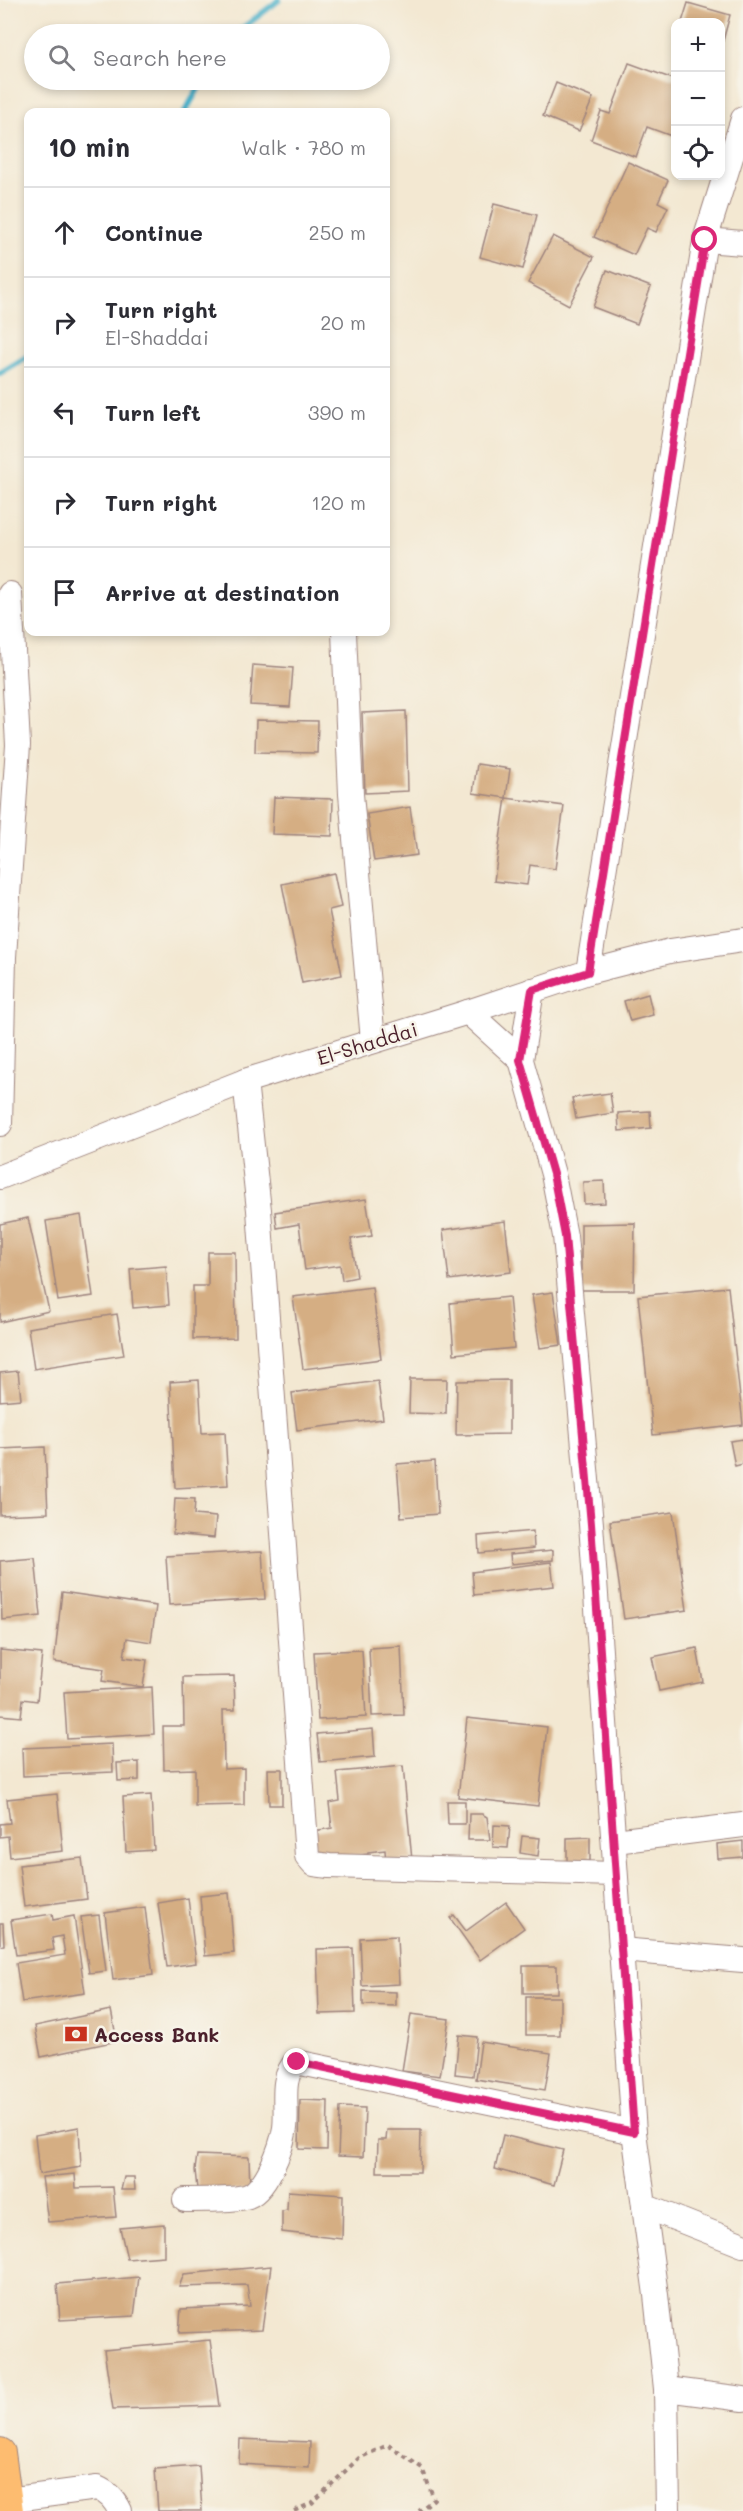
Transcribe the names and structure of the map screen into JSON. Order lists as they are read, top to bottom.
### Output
{
  "streets": {
    "street": ["El-Shaddai"]
  },
  "places": {
    "bank": ["Access Bank"]
  },
  "page": {
    "map_buttons": ["+", "−"],
    "search": "Search here",
    "heading": ["10 min", "Walk · 780 m"],
    "list": [
      ["Continue", "250 m"],
      ["Turn right", "El-Shaddai", "20 m"],
      ["Turn left", "390 m"],
      ["Turn right", "120 m"],
      "Arrive at destination"
    ]
  }
}
